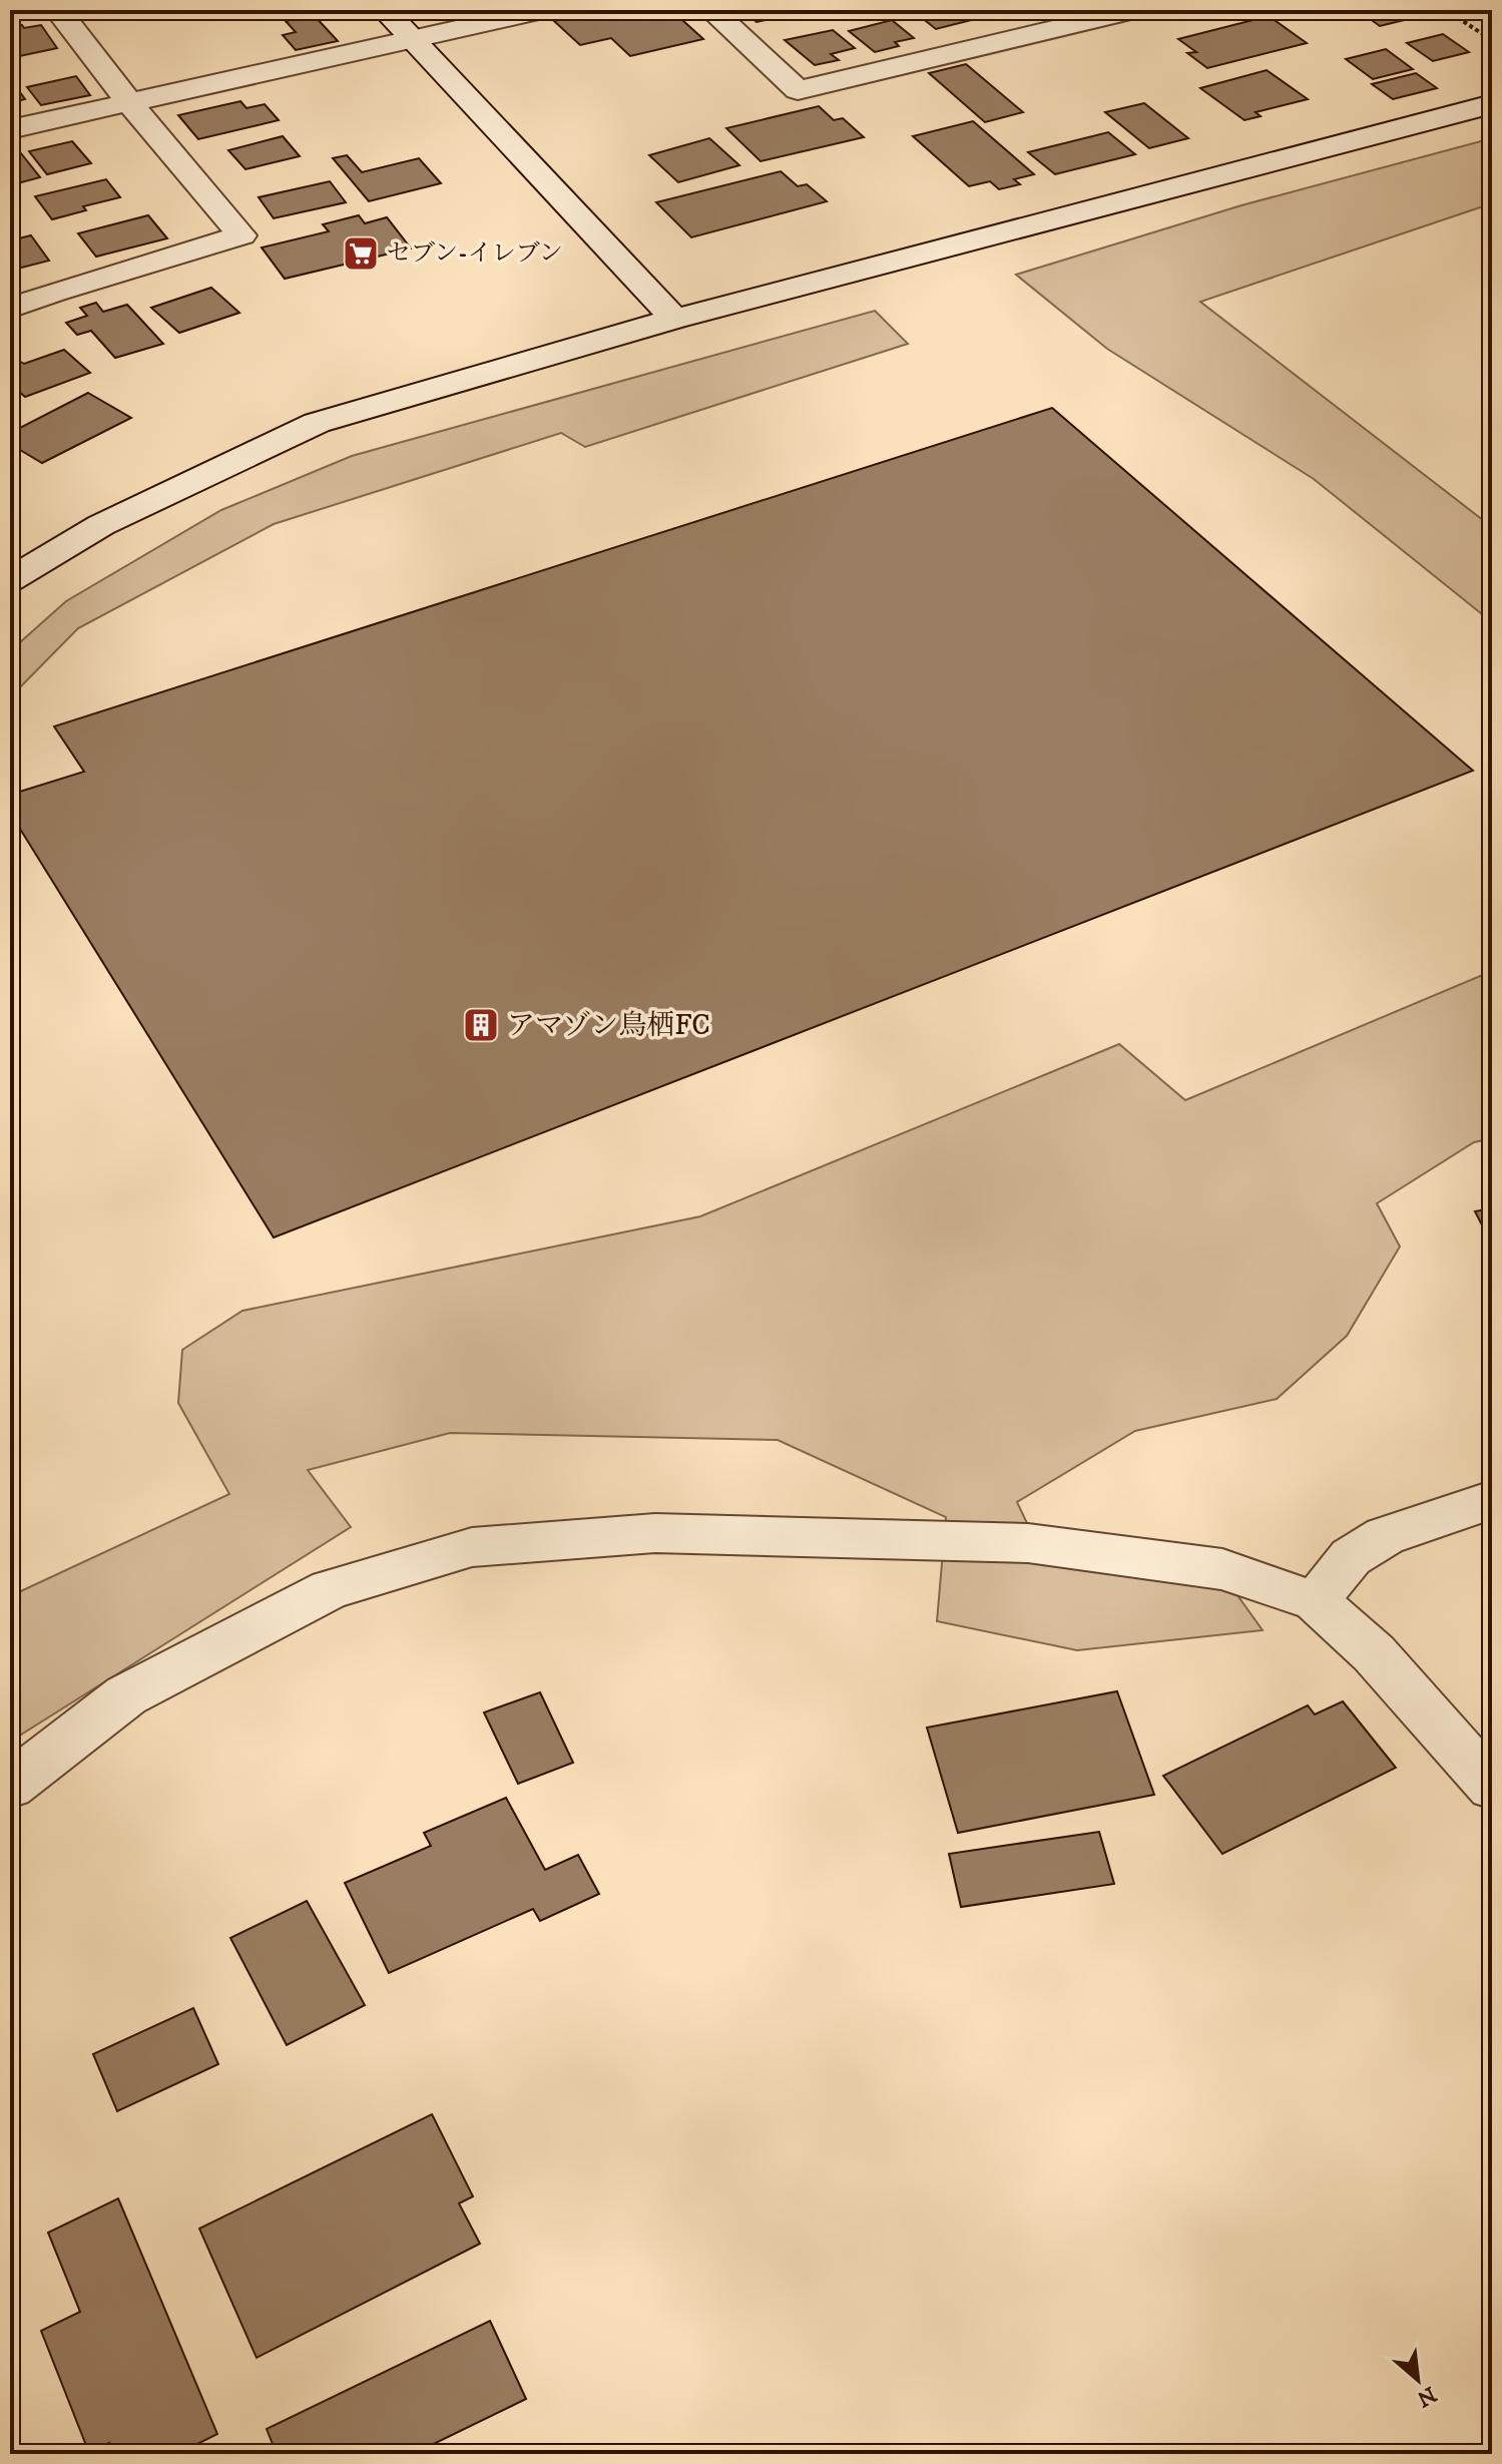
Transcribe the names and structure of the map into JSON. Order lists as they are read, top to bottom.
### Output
{
  "places": {
    "supermarket": ["セブン-イレブン"],
    "building": ["アマゾン鳥栖FC"]
  },
  "north": "bottom right"
}
